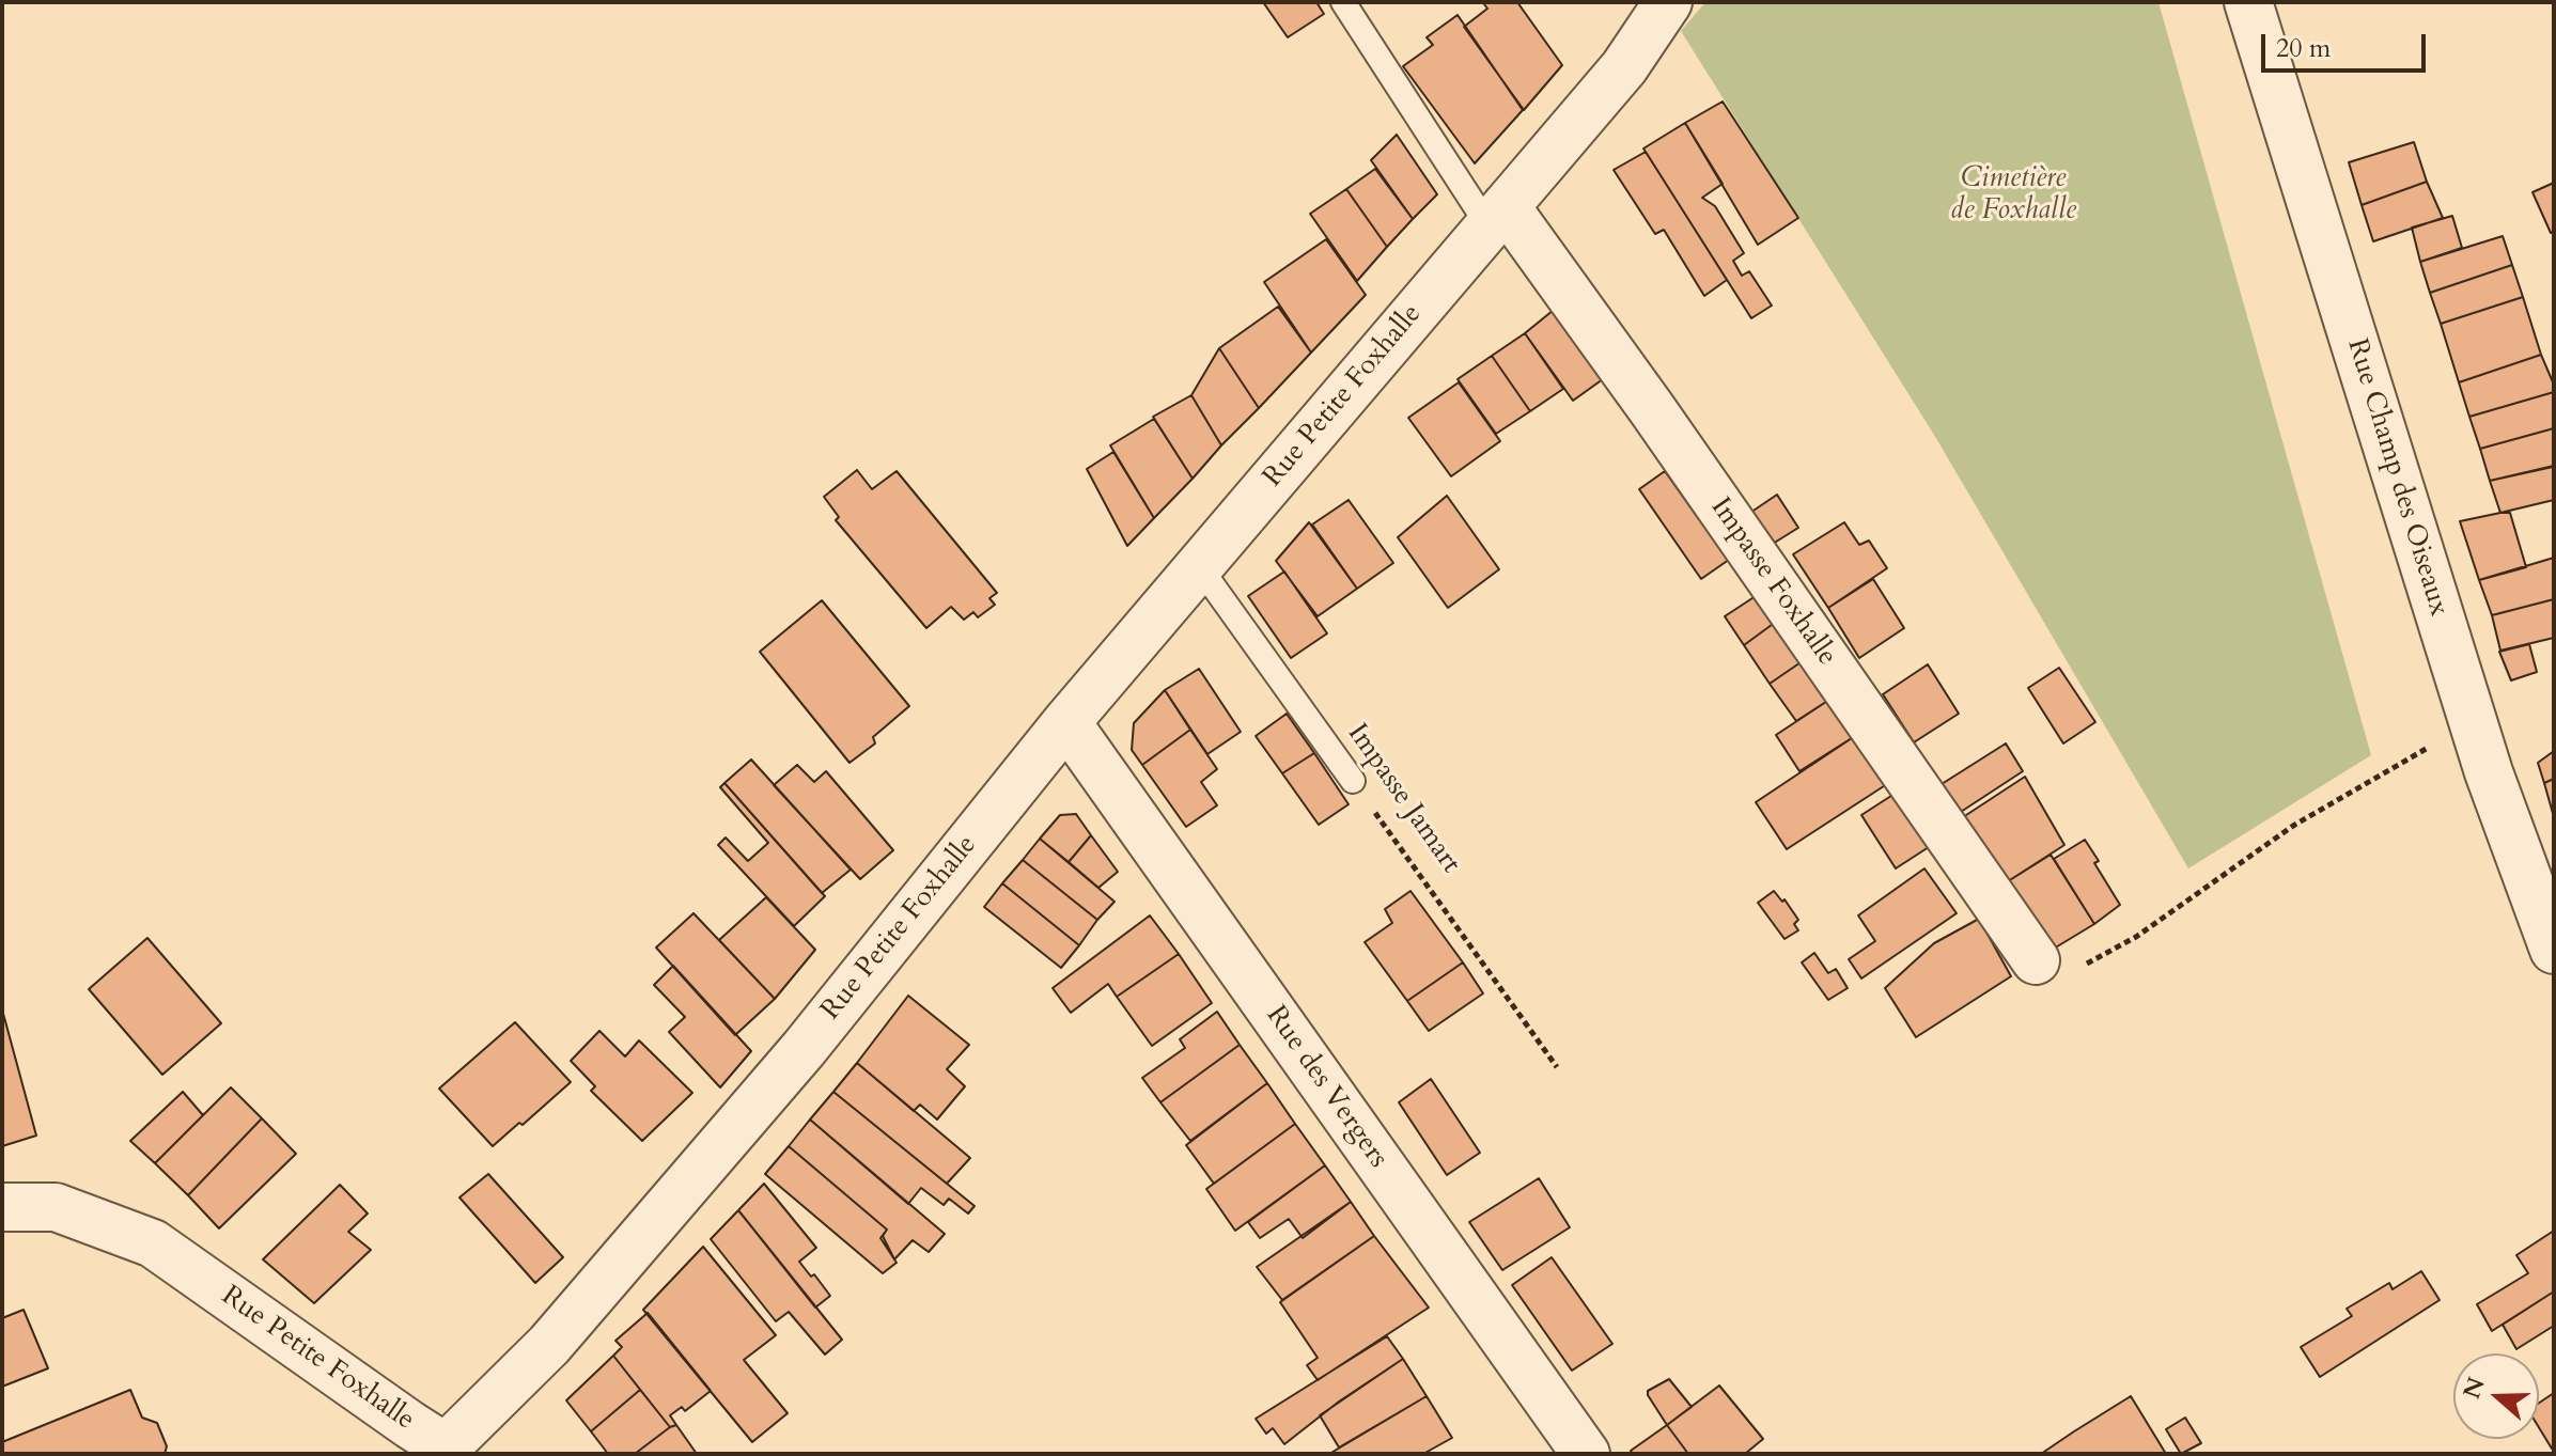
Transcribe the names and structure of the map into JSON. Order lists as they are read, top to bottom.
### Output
{
  "streets": {
    "street": [
      "Rue Petite Foxhalle",
      "Rue Champ des Oiseaux",
      "Impasse Foxhalle",
      "Rue des Vergers"
    ],
    "lane": ["Impasse Jamart"]
  },
  "crossings": [
    ["Rue Petite Foxhalle", "Impasse Foxhalle"],
    ["Rue Petite Foxhalle", "Impasse Jamart"],
    ["Rue Petite Foxhalle", "Rue des Vergers"]
  ],
  "parks": ["Cimetière de Foxhalle"],
  "scale_bar": "20 m",
  "north": "left"
}
